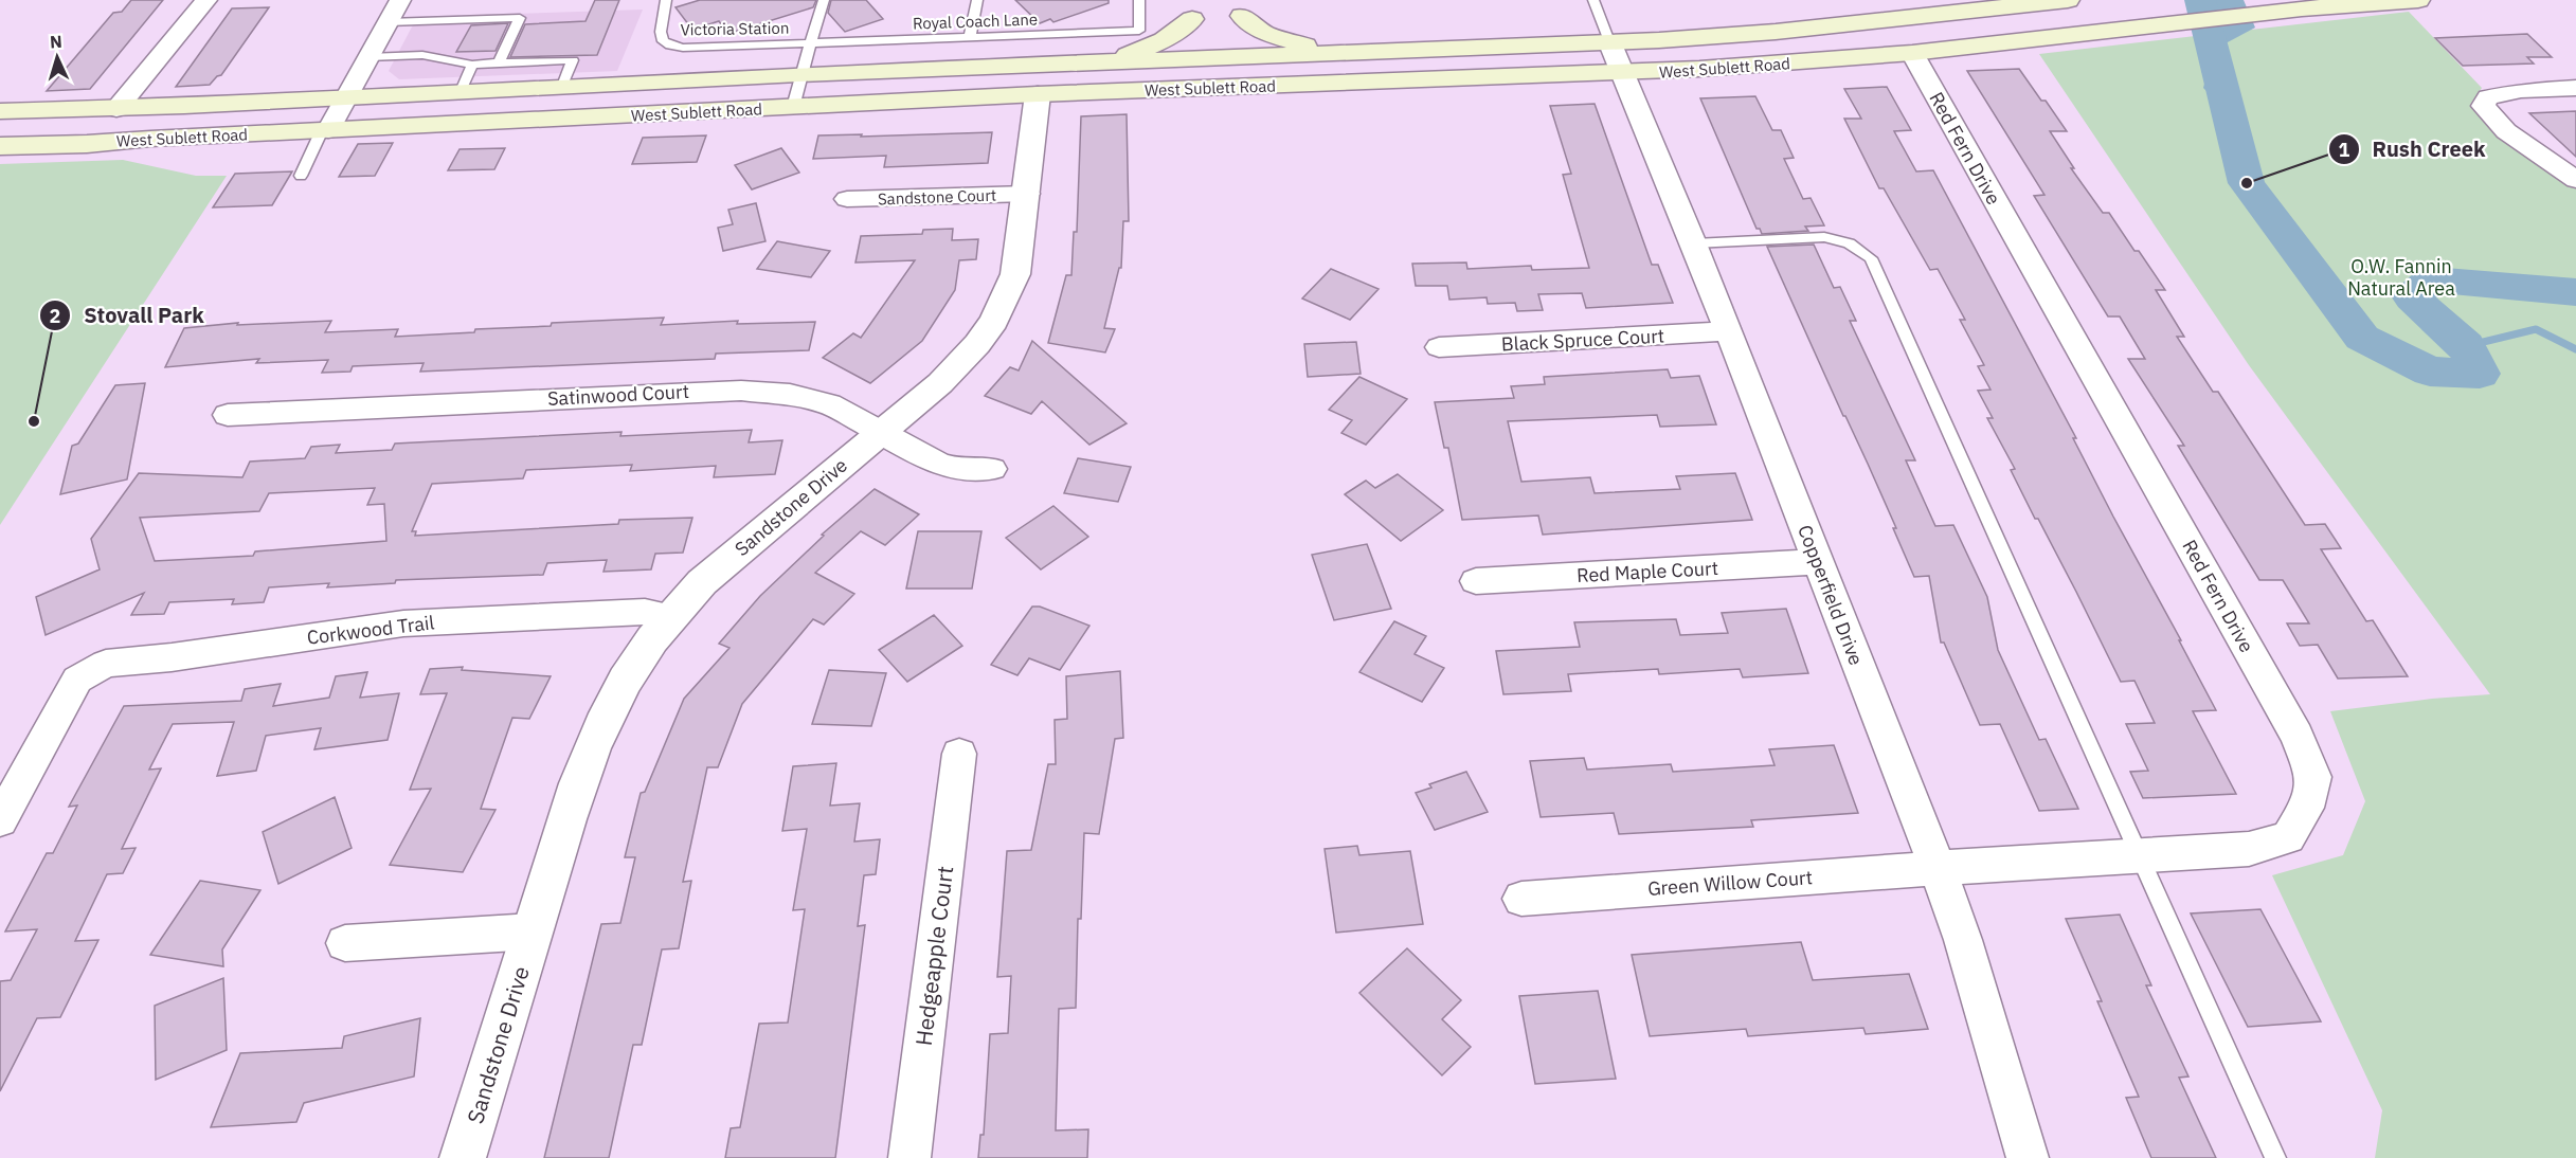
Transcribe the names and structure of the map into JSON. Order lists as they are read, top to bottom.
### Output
{
  "streets": {
    "main road": ["West Sublett Road"],
    "street": [
      "Red Fern Drive",
      "Sandstone Court",
      "Black Spruce Court",
      "Satinwood Court",
      "Sandstone Drive",
      "Red Maple Court",
      "Copperfield Drive",
      "Corkwood Trail",
      "Green Willow Court",
      "Hedgeapple Court"
    ],
    "lane": ["Royal Coach Lane", "Victoria Station"]
  },
  "crossings": [
    ["Royal Coach Lane", "Victoria Station"],
    ["West Sublett Road", "Red Fern Drive"],
    ["West Sublett Road", "Sandstone Drive"],
    ["West Sublett Road", "Copperfield Drive"],
    ["Red Fern Drive", "Copperfield Drive"],
    ["Red Fern Drive", "Green Willow Court"],
    ["Sandstone Court", "Sandstone Drive"],
    ["Black Spruce Court", "Copperfield Drive"],
    ["Satinwood Court", "Sandstone Drive"],
    ["Sandstone Drive", "Corkwood Trail"],
    ["Red Maple Court", "Copperfield Drive"],
    ["Copperfield Drive", "Green Willow Court"]
  ],
  "parks": ["O.W. Fannin Natural Area"],
  "places": ["Rush Creek", "Stovall Park"],
  "north": "top"
}
